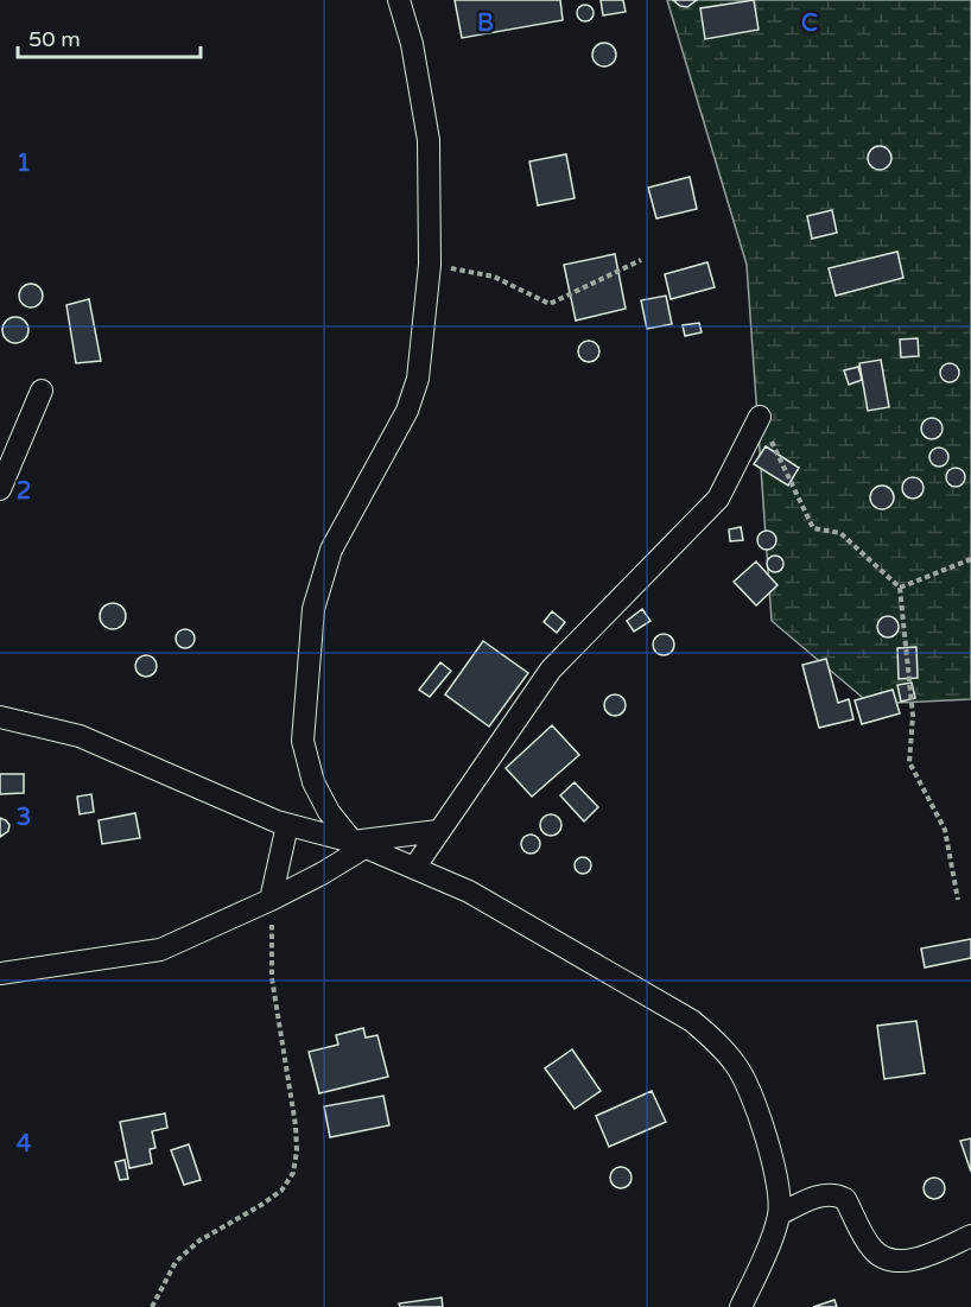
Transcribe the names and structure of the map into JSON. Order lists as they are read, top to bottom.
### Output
{
  "scale_bar": "50 m",
  "grid": {
    "columns": ["B", "C"],
    "rows": [
      "1",
      "2",
      "3",
      "4"
    ]
  }
}
